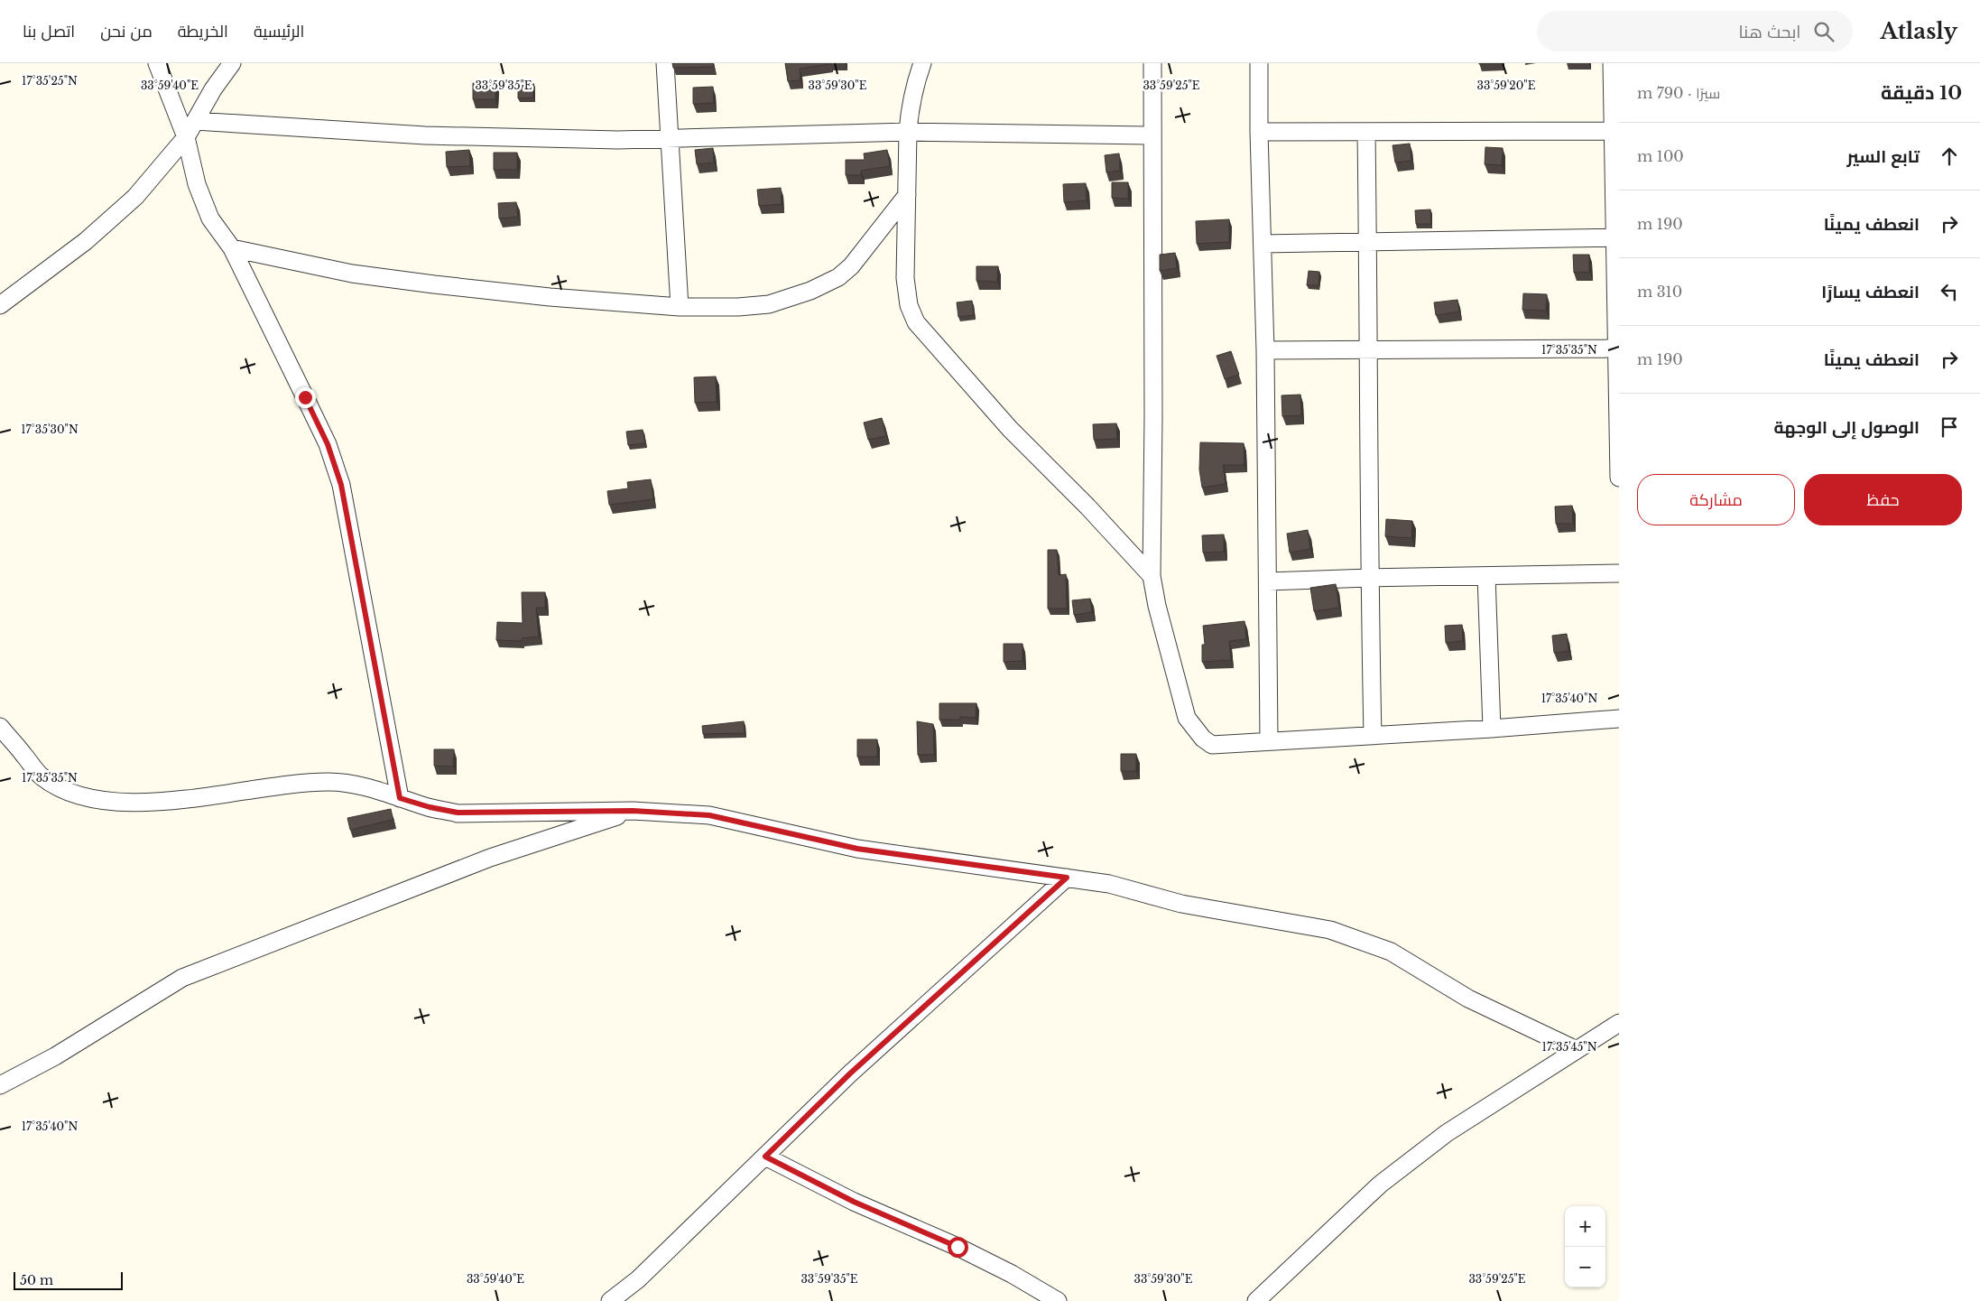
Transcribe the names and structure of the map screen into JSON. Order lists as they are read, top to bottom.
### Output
{
  "scale_bar": "50 m",
  "page": {
    "header": "Atlasly",
    "search": "ابحث هنا",
    "nav": [
      "الرئيسية",
      "الخريطة",
      "من نحن",
      "اتصل بنا"
    ],
    "heading": ["10 دقيقة", "سيرًا · 790 m"],
    "list": [
      ["تابع السير", "100 m"],
      ["انعطف يمينًا", "190 m"],
      ["انعطف يسارًا", "310 m"],
      ["انعطف يمينًا", "190 m"],
      "الوصول إلى الوجهة"
    ],
    "buttons": ["حفظ", "مشاركة"],
    "map_buttons": ["+", "−"],
    "scale": "50 m"
  },
  "coordinates": [
    "17°35'25\"N",
    "33°59'40\"E",
    "33°59'35\"E",
    "33°59'30\"E",
    "33°59'25\"E",
    "33°59'20\"E",
    "17°35'35\"N",
    "17°35'30\"N",
    "17°35'40\"N",
    "17°35'45\"N"
  ]
}
